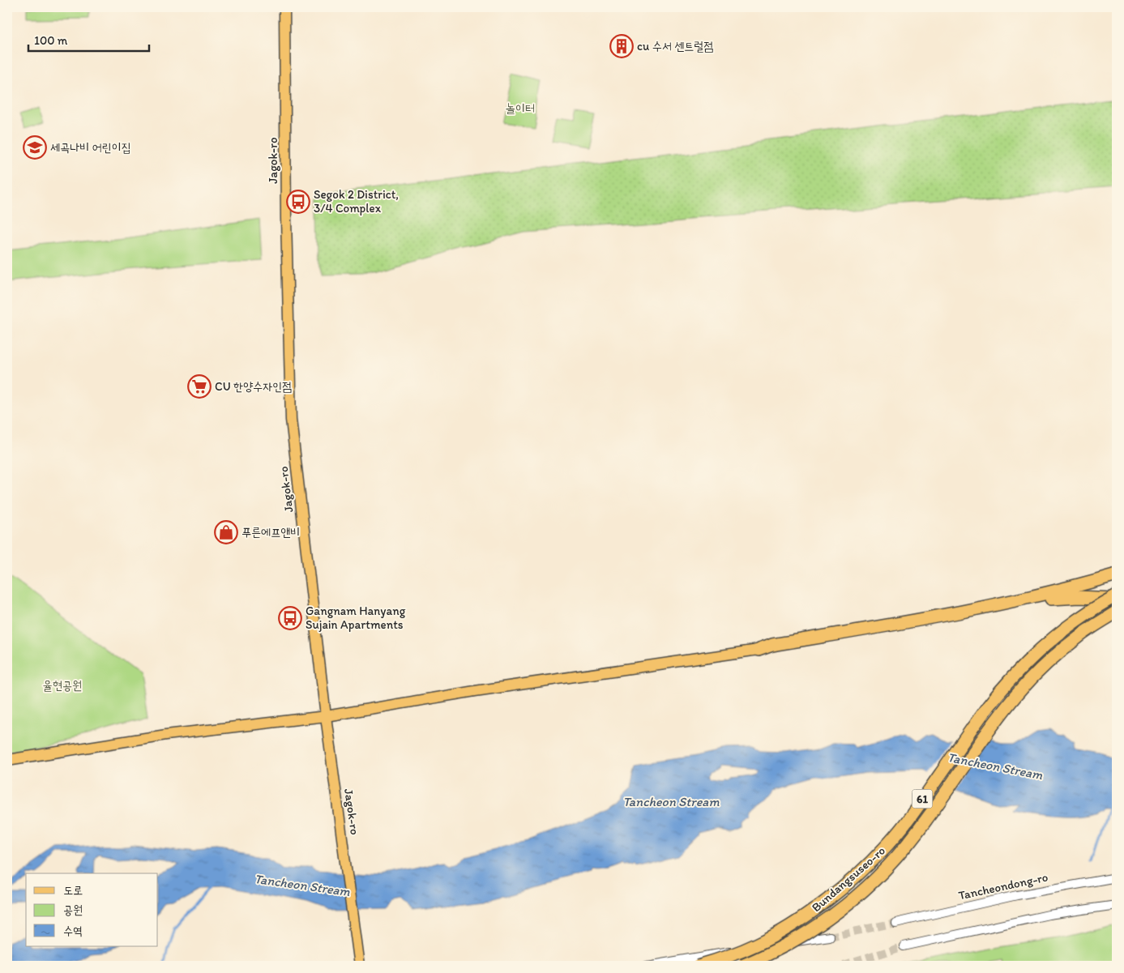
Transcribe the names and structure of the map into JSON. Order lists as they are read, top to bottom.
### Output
{
  "streets": {
    "highway": ["61", "Bundangsuseo-ro"],
    "main road": ["Jagok-ro"],
    "street": ["Tancheondong-ro"]
  },
  "water": ["Tancheon Stream"],
  "parks": ["놀이터", "율현공원"],
  "places": {
    "building": ["cu 수서 센트럴점"],
    "school or university": ["세곡나비 어린이집"],
    "bus stop": ["Segok 2 District, 3/4 Complex", "Gangnam Hanyang Sujain Apartments"],
    "supermarket": ["CU 한양수자인점"],
    "shop": ["푸른에프앤비"]
  },
  "legend": ["도로", "공원", "수역"],
  "scale_bar": "100 m"
}
